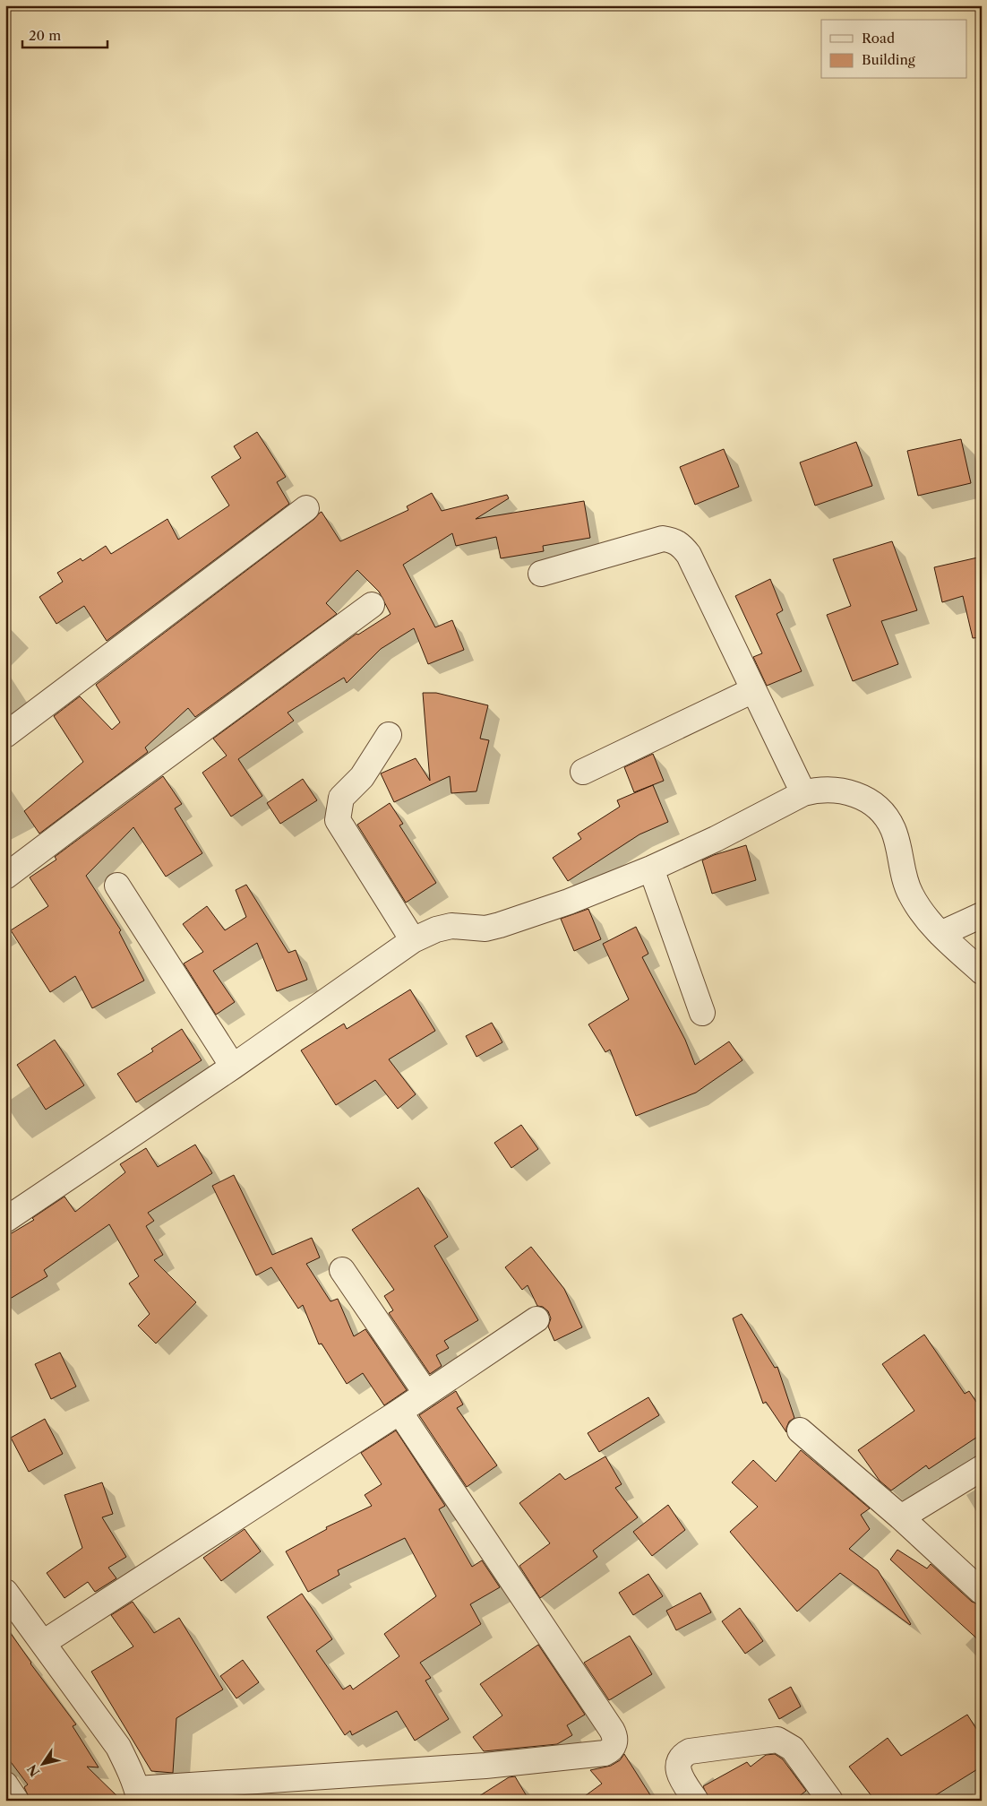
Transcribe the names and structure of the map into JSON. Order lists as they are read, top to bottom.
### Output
{
  "legend": ["Road", "Building"],
  "scale_bar": "20 m",
  "north": "bottom left"
}
